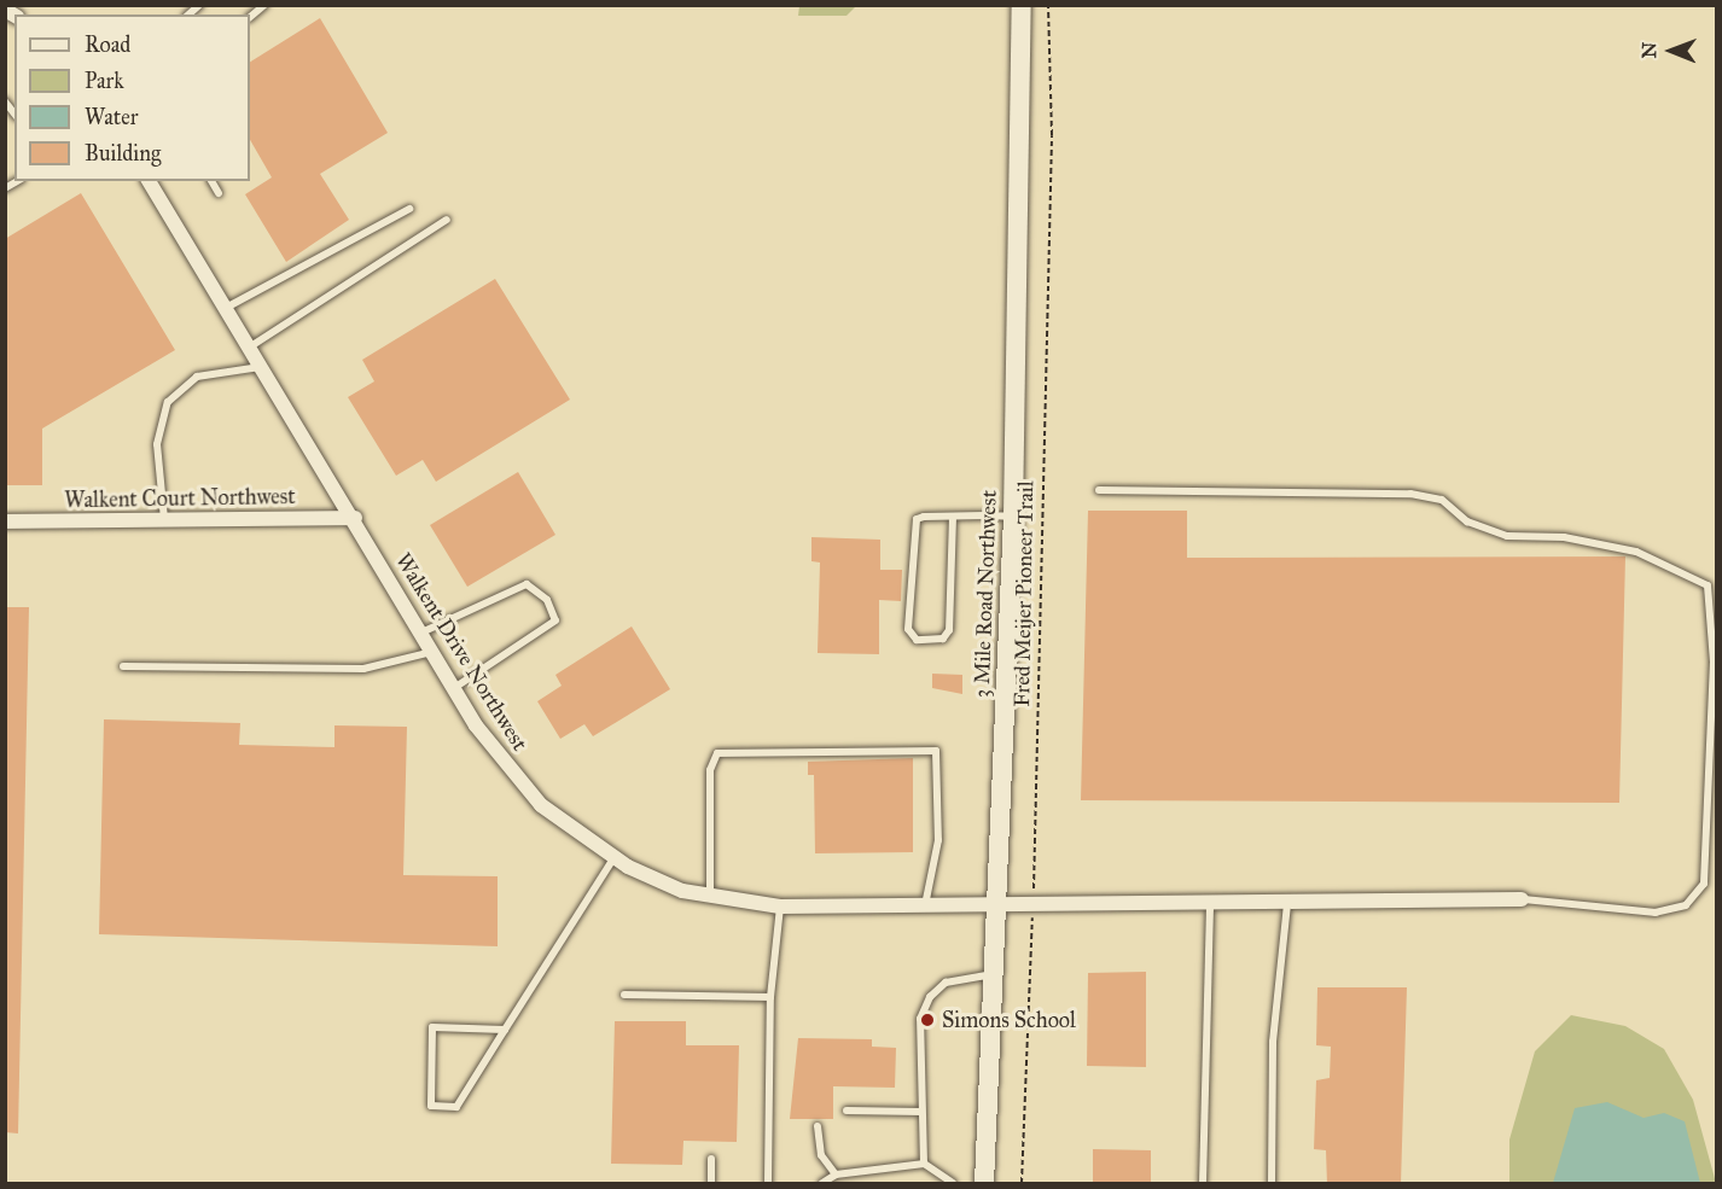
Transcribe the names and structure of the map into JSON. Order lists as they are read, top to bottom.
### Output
{
  "streets": {
    "main road": ["3 Mile Road Northwest"],
    "street": ["Walkent Court Northwest", "Walkent Drive Northwest"],
    "path": ["Fred Meijer Pioneer Trail"]
  },
  "crossings": [
    ["Walkent Court Northwest", "Walkent Drive Northwest"],
    ["3 Mile Road Northwest", "Walkent Drive Northwest"],
    ["Fred Meijer Pioneer Trail", "Walkent Drive Northwest"]
  ],
  "places": ["Simons School"],
  "legend": [
    "Road",
    "Park",
    "Water",
    "Building"
  ],
  "north": "left"
}
